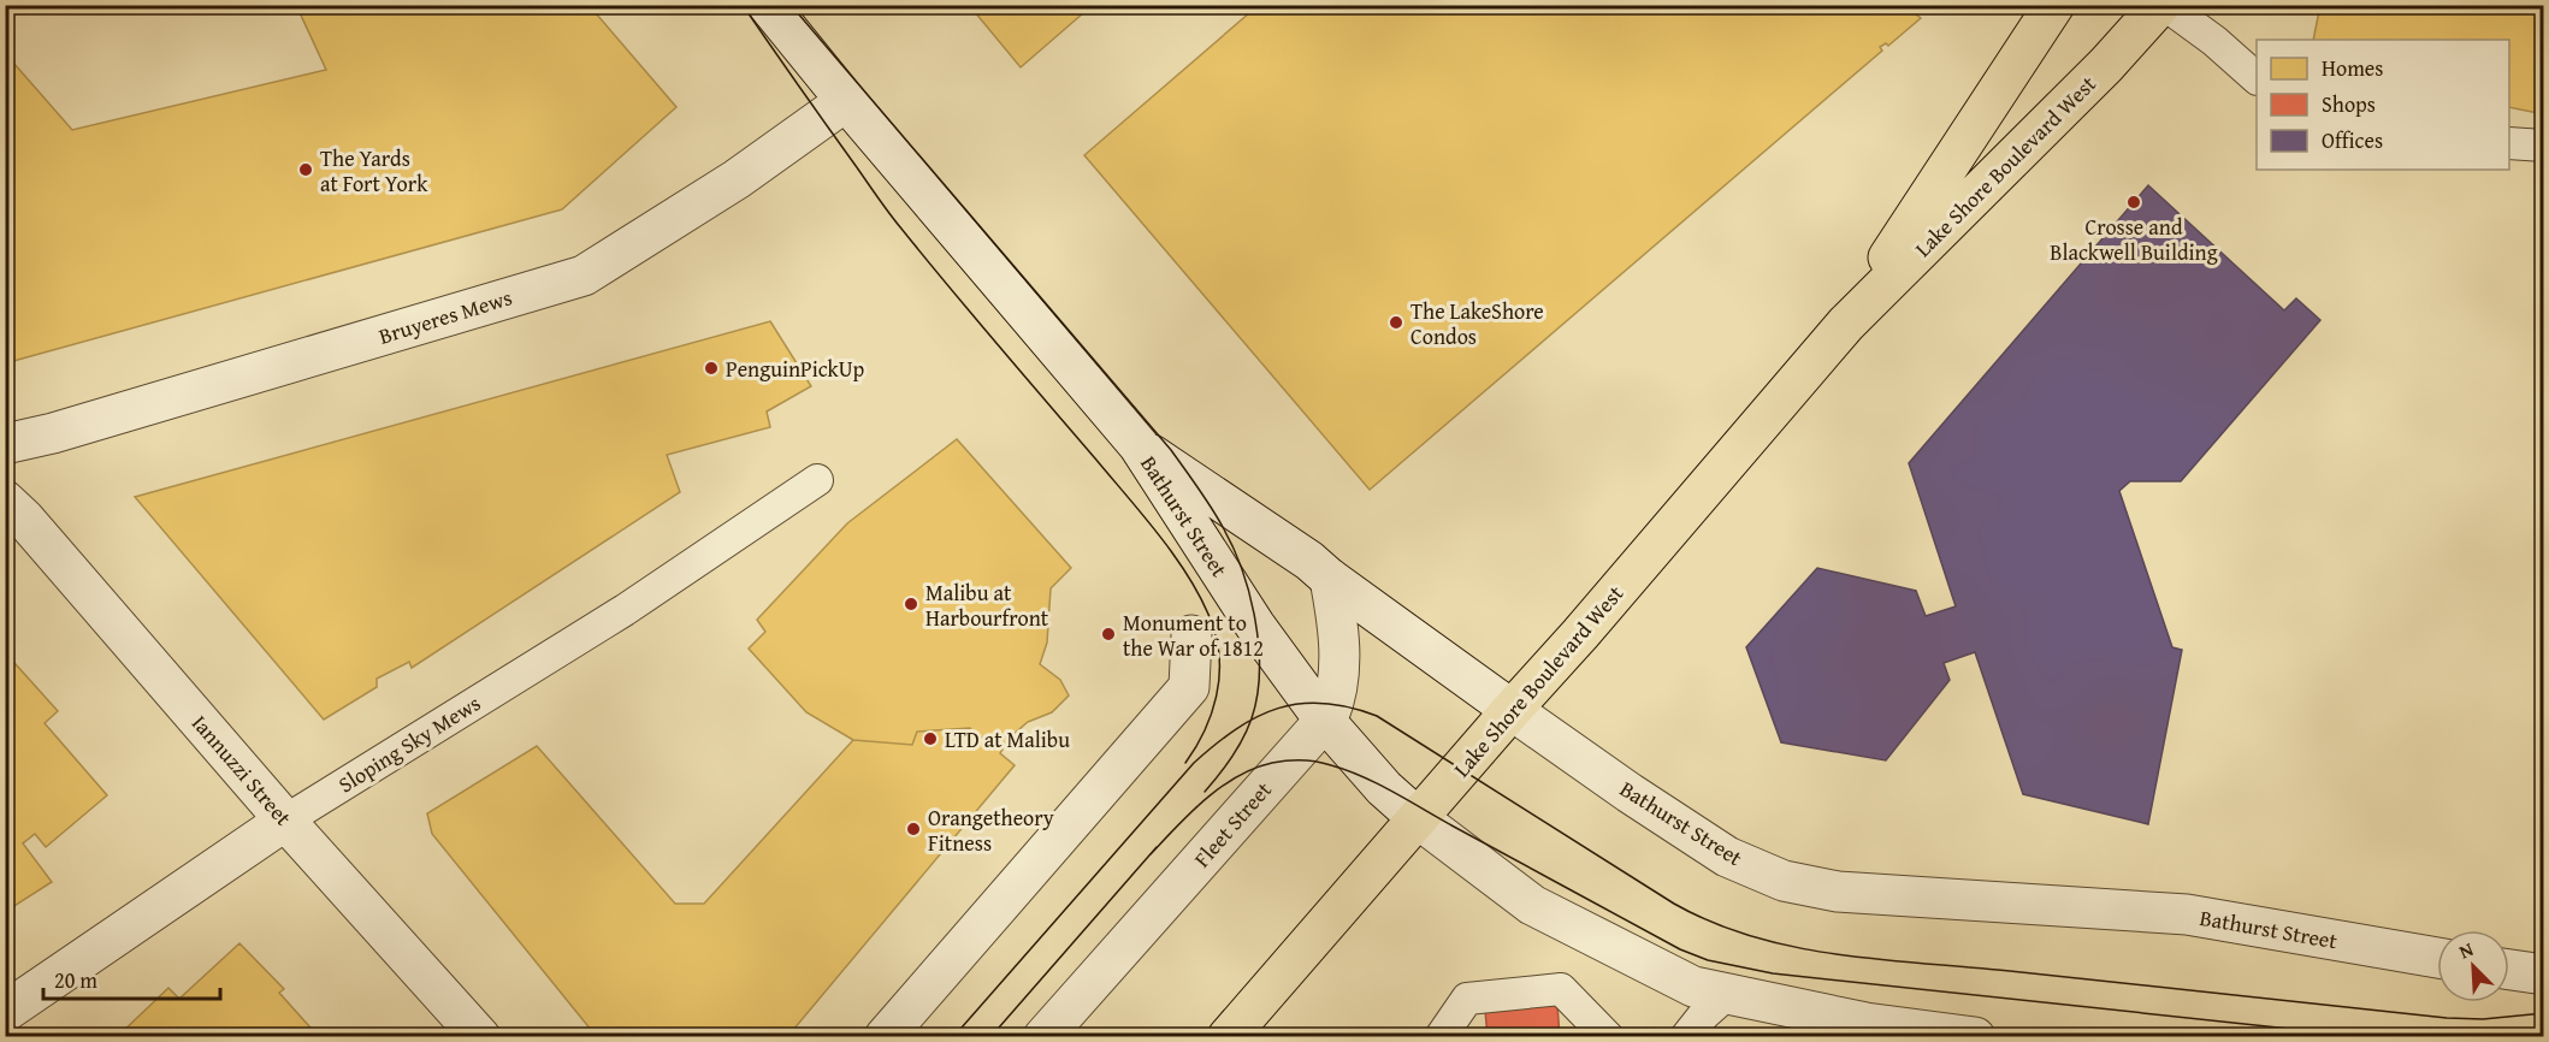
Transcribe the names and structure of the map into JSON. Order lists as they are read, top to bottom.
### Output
{
  "streets": {
    "highway": ["Lake Shore Boulevard West"],
    "street": [
      "Bruyeres Mews",
      "Bathurst Street",
      "Sloping Sky Mews",
      "Iannuzzi Street",
      "Fleet Street"
    ]
  },
  "crossings": [
    ["Lake Shore Boulevard West", "Bathurst Street"],
    ["Bruyeres Mews", "Bathurst Street"],
    ["Bathurst Street", "Fleet Street"],
    ["Sloping Sky Mews", "Iannuzzi Street"]
  ],
  "places": [
    "The Yards at Fort York",
    "Crosse and Blackwell Building",
    "The LakeShore Condos",
    "PenguinPickUp",
    "Malibu at Harbourfront",
    "Monument to the War of 1812",
    "LTD at Malibu",
    "Orangetheory Fitness"
  ],
  "legend": ["Homes", "Shops", "Offices"],
  "scale_bar": "20 m",
  "north": "top left"
}
